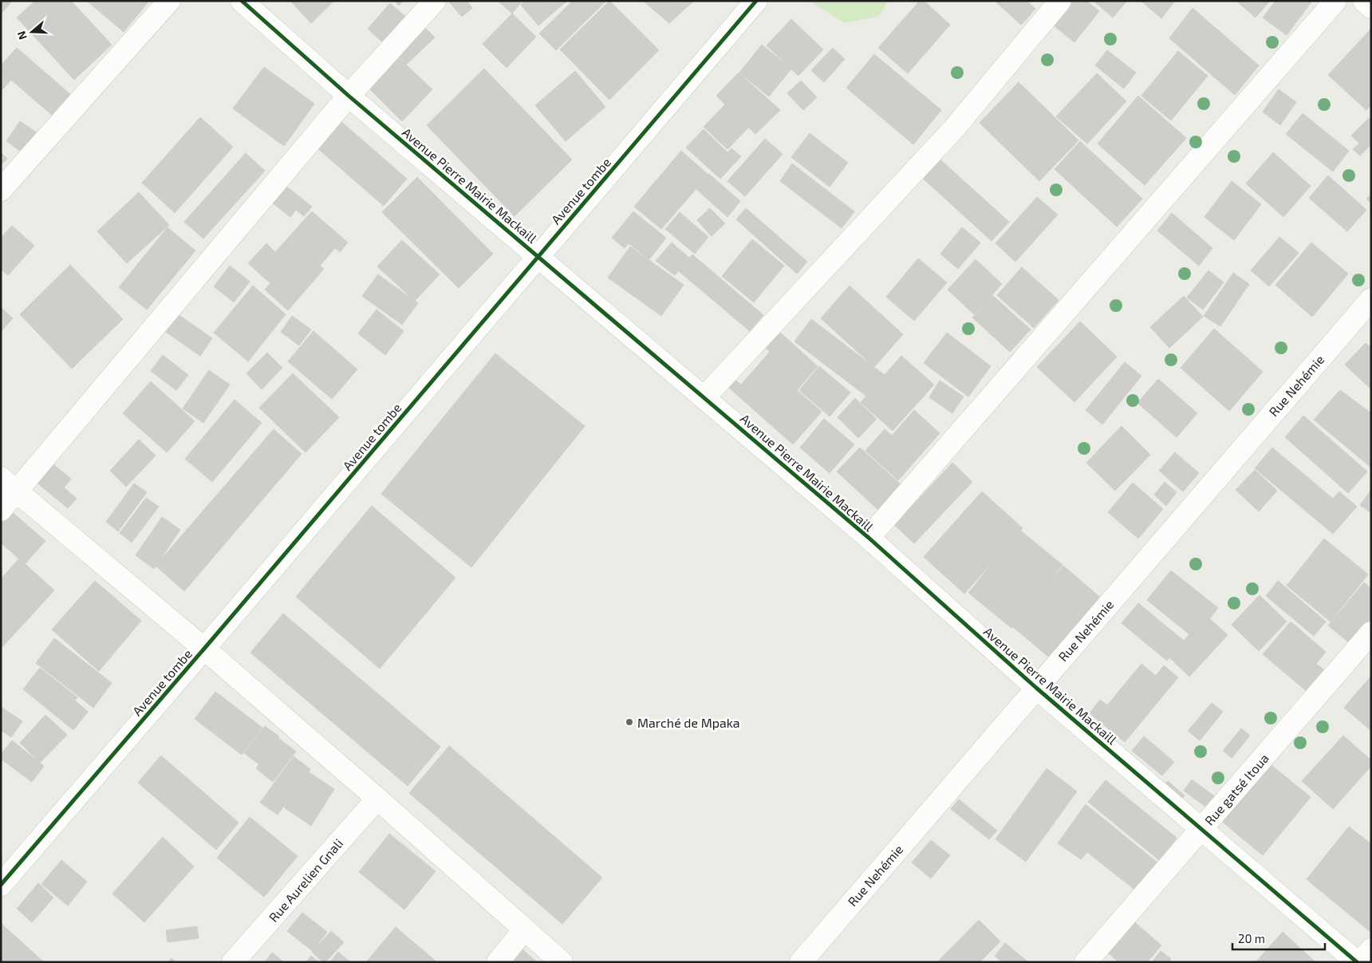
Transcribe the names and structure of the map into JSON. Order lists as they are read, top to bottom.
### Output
{
  "streets": {
    "street": [
      "Avenue Pierre Mairie Mackaill",
      "Avenue tombe",
      "Rue Nehémie",
      "Rue gatsé Itoua",
      "Rue Aurelien Gnali"
    ]
  },
  "crossings": [
    ["Avenue Pierre Mairie Mackaill", "Avenue tombe"],
    ["Avenue Pierre Mairie Mackaill", "Rue Nehémie"],
    ["Avenue Pierre Mairie Mackaill", "Rue gatsé Itoua"]
  ],
  "places": ["Marché de Mpaka"],
  "scale_bar": "20 m",
  "north": "left"
}
